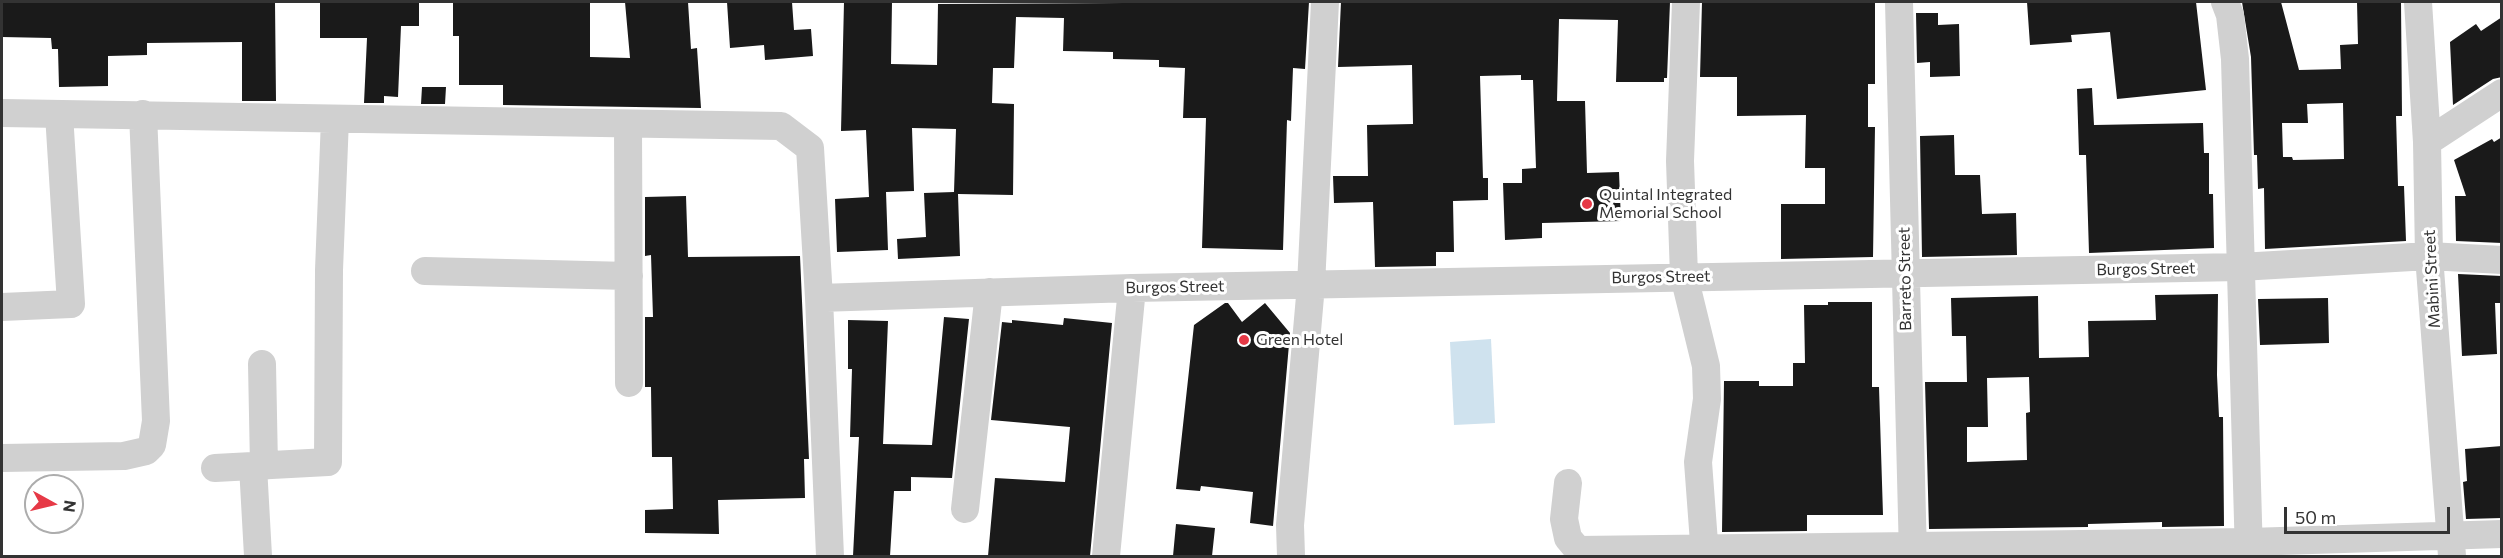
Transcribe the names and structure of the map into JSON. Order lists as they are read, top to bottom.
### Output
{
  "streets": {
    "street": ["Burgos Street", "Barreto Street", "Mabini Street"]
  },
  "crossings": [
    ["Burgos Street", "Barreto Street"],
    ["Burgos Street", "Mabini Street"]
  ],
  "places": ["Quintal Integrated Memorial School", "Green Hotel"],
  "scale_bar": "50 m",
  "north": "right"
}
